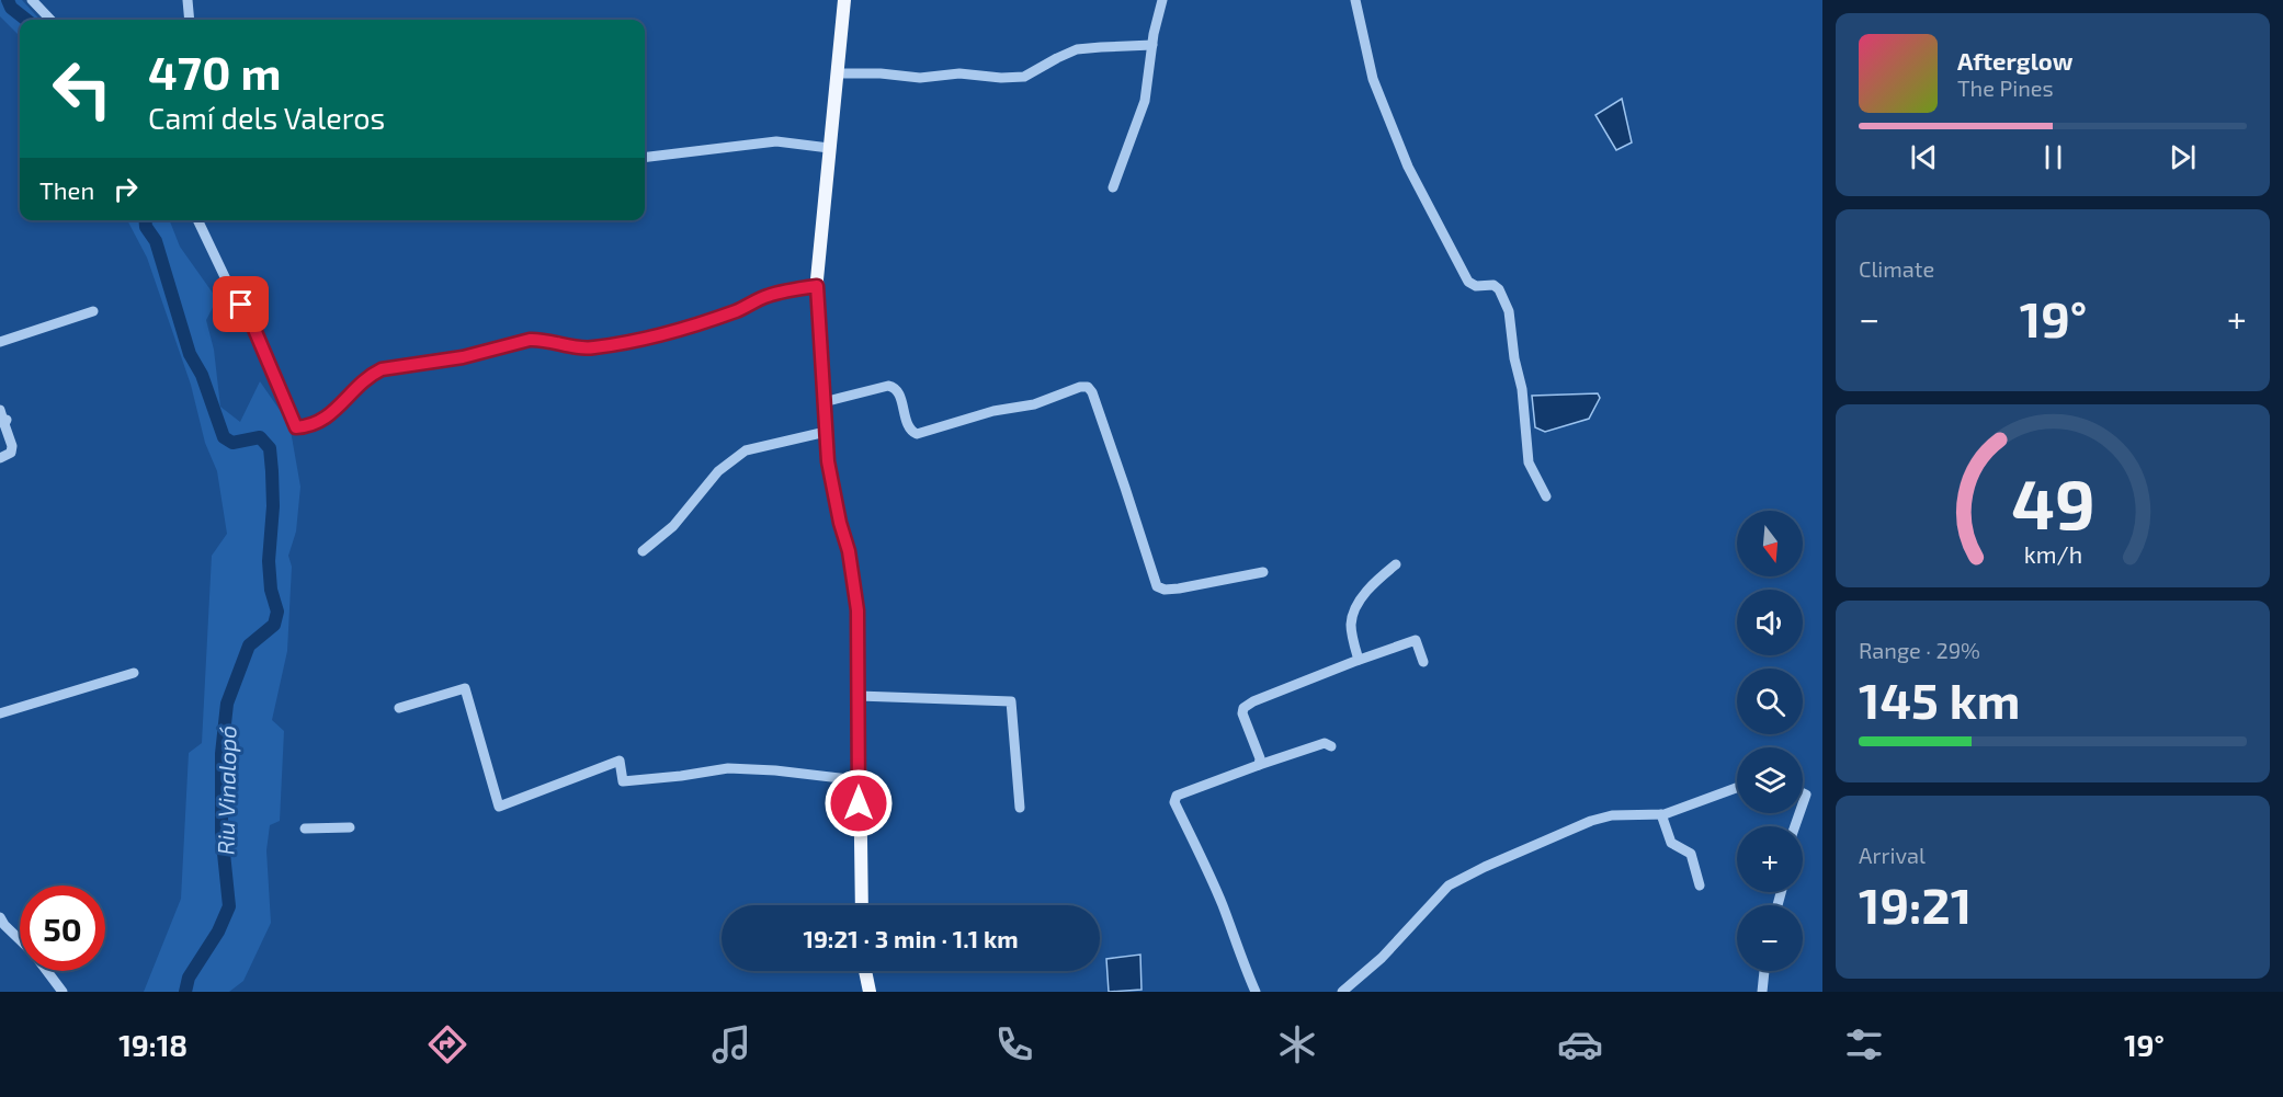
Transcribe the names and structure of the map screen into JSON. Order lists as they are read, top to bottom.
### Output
{
  "water": ["Riu Vinalopó"],
  "north": "bottom",
  "page": {
    "turn": ["470 m", "Camí dels Valeros"],
    "song": ["Afterglow", "The Pines"],
    "then": "Then",
    "tile": [
      "Climate",
      ["Range · 29%", "145 km"],
      ["Arrival", "19:21"]
    ],
    "heat": ["−", "19°", "+"],
    "map_buttons": ["+", "−"],
    "limit": "50",
    "trip": "19:21 · 3 min · 1.1 km",
    "tabs": ["19:18", "19°"],
    "gauge": ["49", "km/h"]
  }
}
